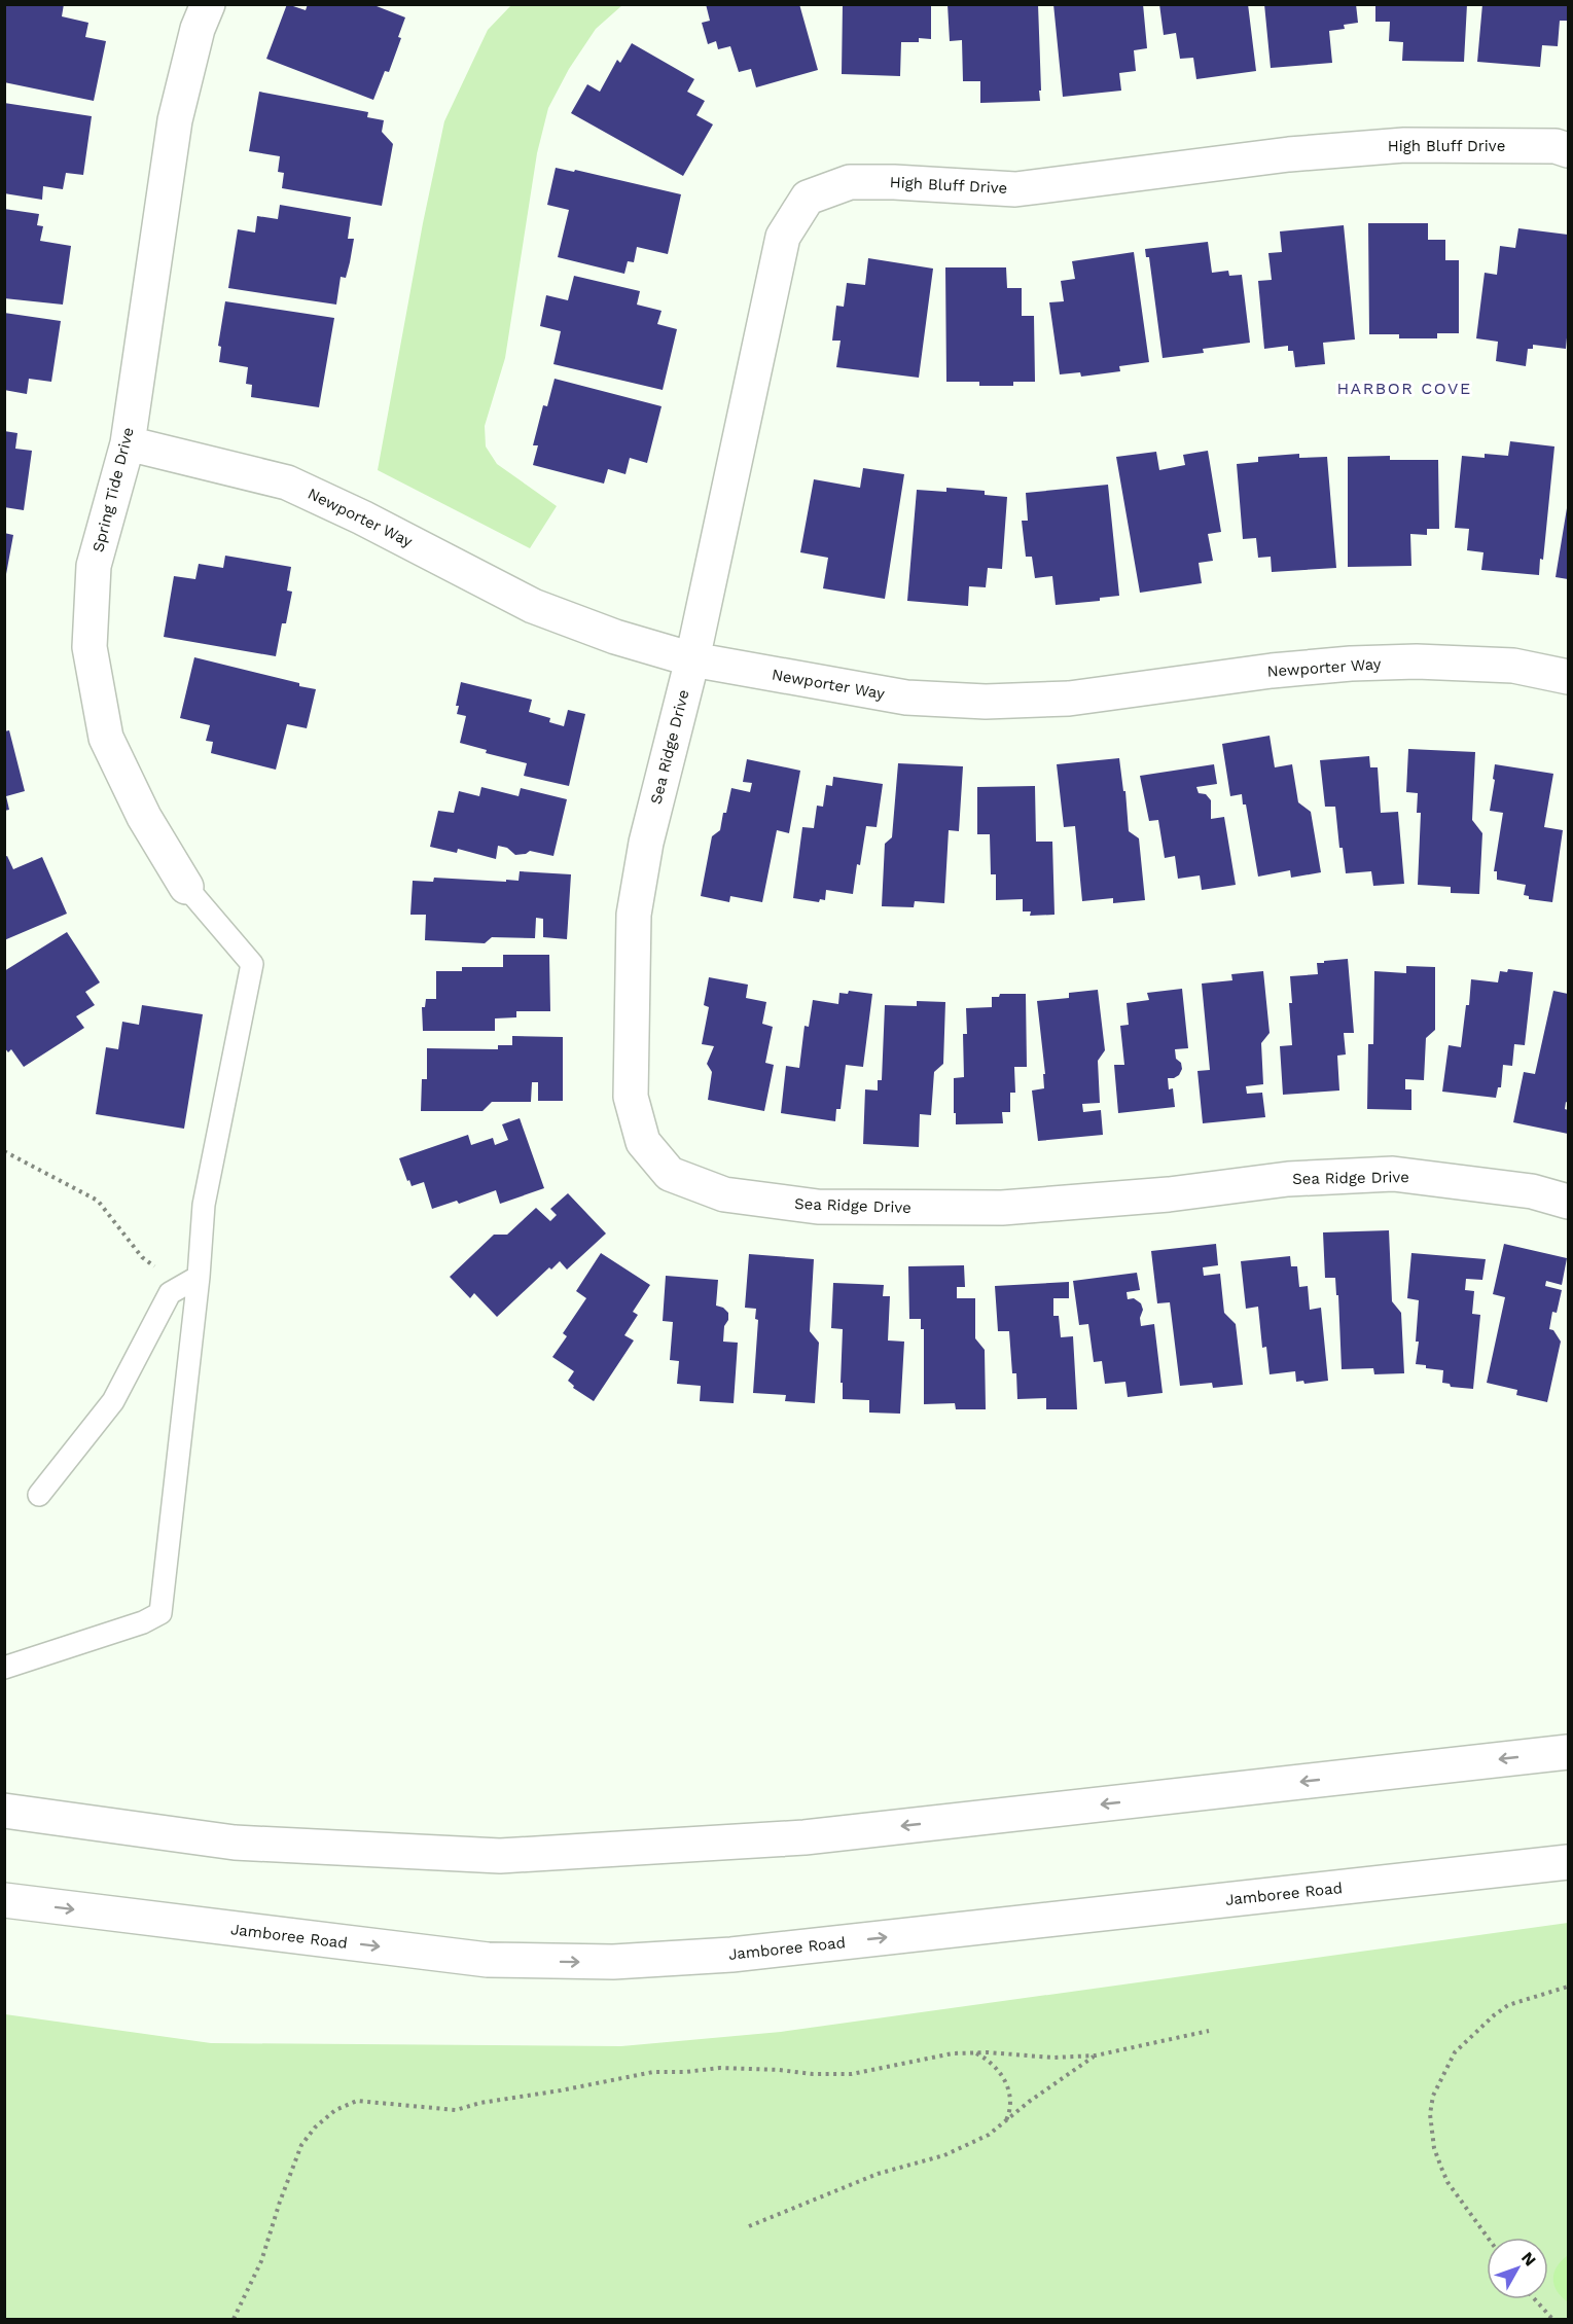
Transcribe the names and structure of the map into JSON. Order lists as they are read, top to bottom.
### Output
{
  "streets": {
    "street": [
      "High Bluff Drive",
      "Spring Tide Drive",
      "Newporter Way",
      "Sea Ridge Drive",
      "Jamboree Road"
    ]
  },
  "crossings": [
    ["High Bluff Drive", "Newporter Way"],
    ["High Bluff Drive", "Sea Ridge Drive"],
    ["Spring Tide Drive", "Newporter Way"],
    ["Newporter Way", "Sea Ridge Drive"]
  ],
  "districts": ["HARBOR COVE"],
  "north": "top right"
}
